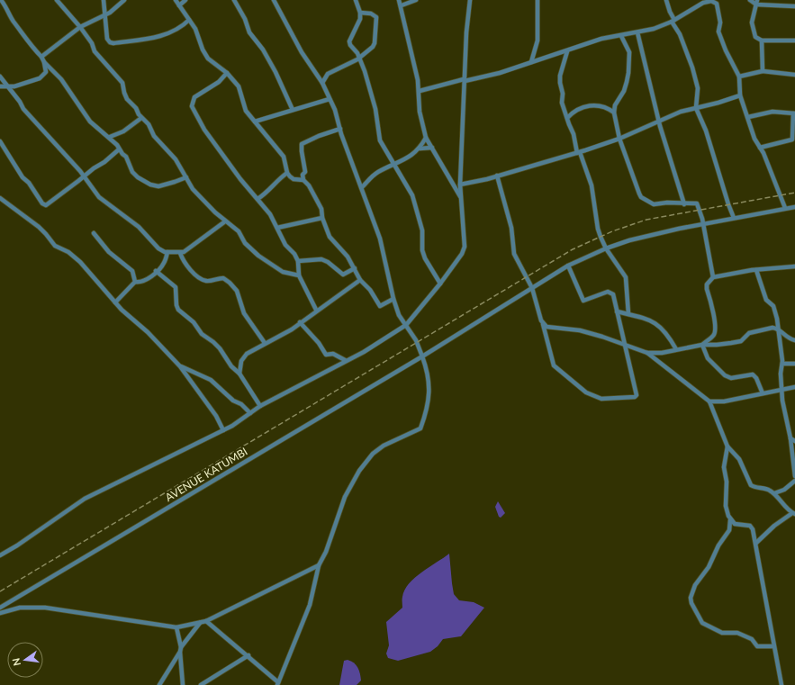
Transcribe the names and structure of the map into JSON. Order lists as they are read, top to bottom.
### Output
{
  "streets": {
    "street": ["AVENUE KATUMBI"]
  },
  "north": "left"
}
